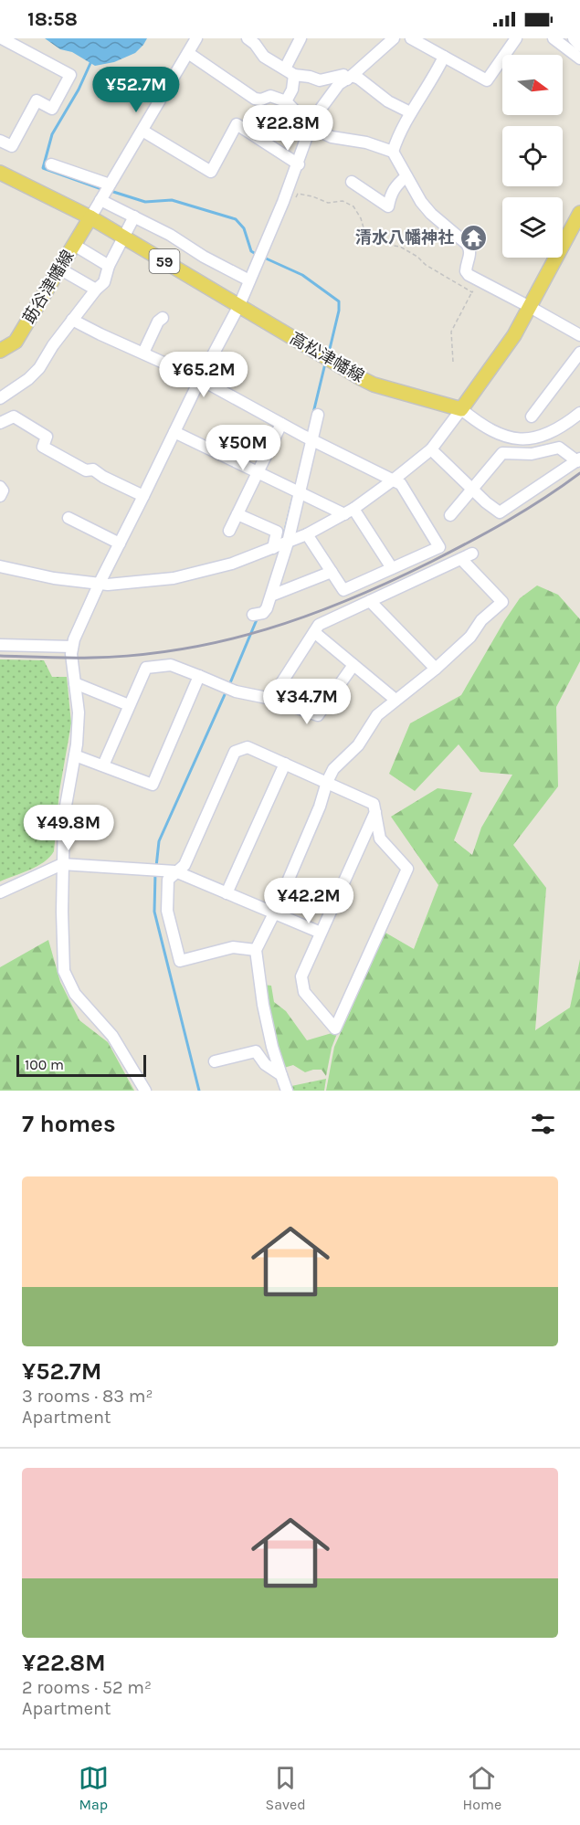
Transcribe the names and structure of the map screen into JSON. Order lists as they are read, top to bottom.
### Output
{
  "streets": {
    "main road": ["59", "莇谷津幡線", "高松津幡線"]
  },
  "crossings": [
    ["莇谷津幡線", "高松津幡線"]
  ],
  "places": {
    "temple": ["清水八幡神社"]
  },
  "scale_bar": "100 m",
  "north": "right",
  "page": {
    "status": "18:58",
    "price": [
      "¥52.7M",
      "¥22.8M",
      "¥65.2M",
      "¥50M",
      "¥34.7M",
      "¥49.8M",
      "¥42.2M"
    ],
    "scale": "100 m",
    "heading": "7 homes",
    "list": [
      {
        "name": "¥52.7M",
        "note": "3 rooms · 83 m² · Apartment"
      },
      {
        "name": "¥22.8M",
        "note": "2 rooms · 52 m² · Apartment"
      }
    ],
    "tabs": ["Map", "Saved", "Home"]
  }
}
